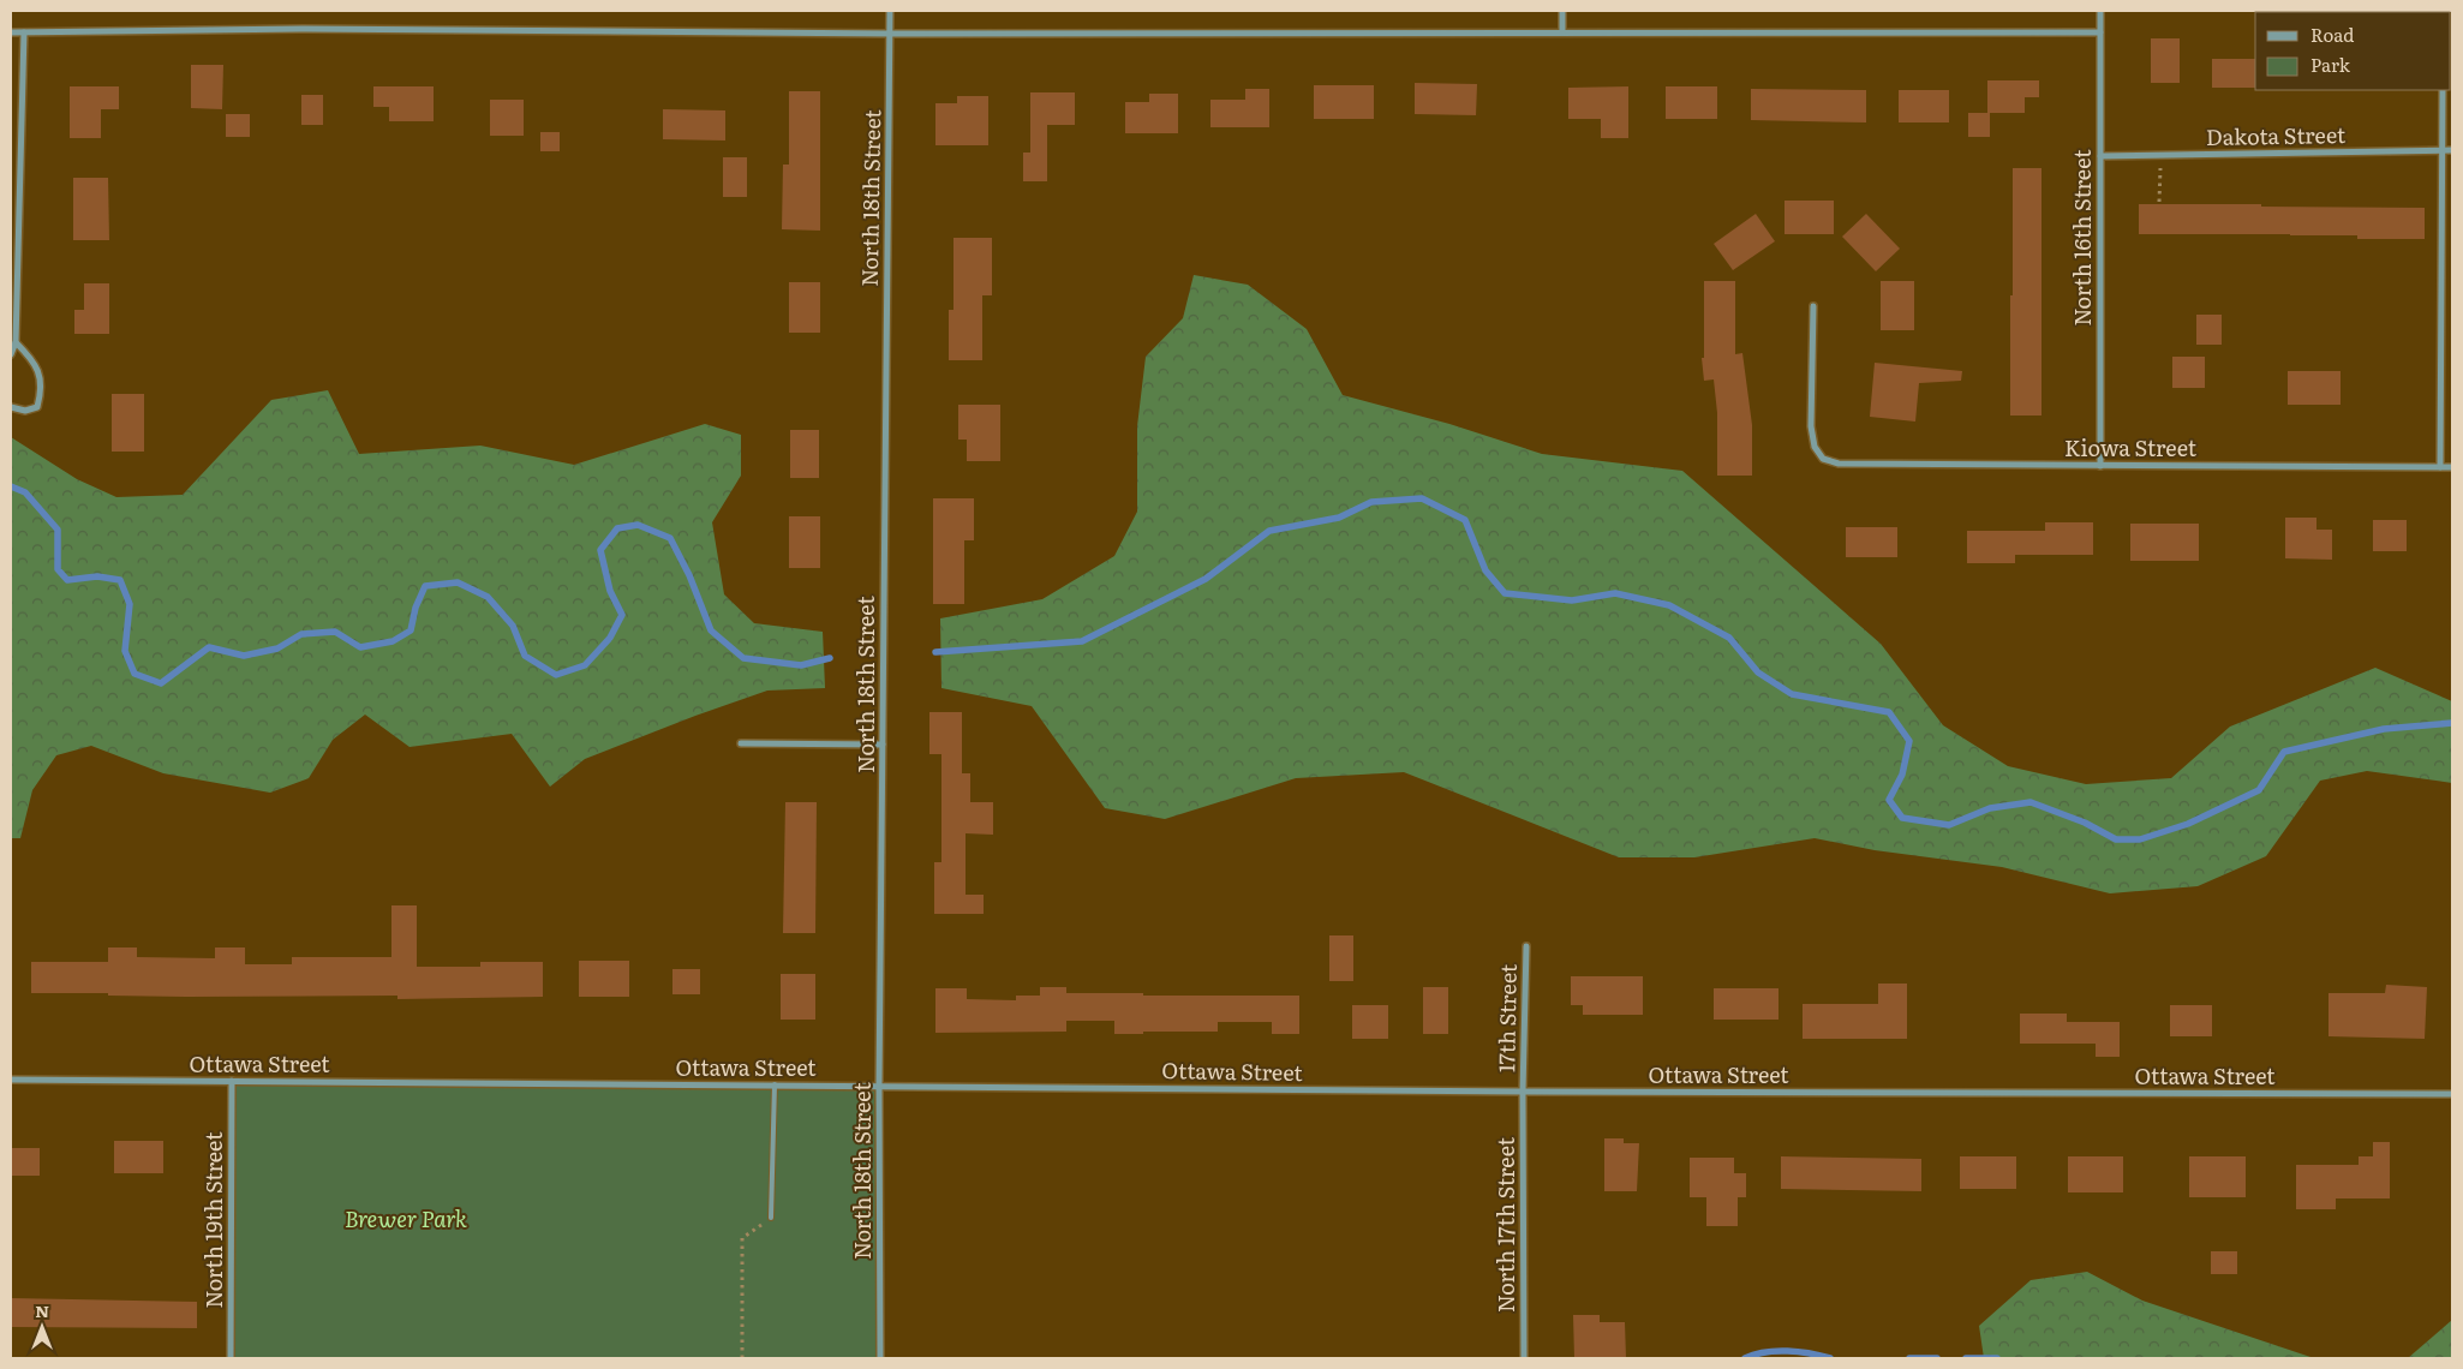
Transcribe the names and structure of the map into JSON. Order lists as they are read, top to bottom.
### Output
{
  "streets": {
    "street": [
      "Dakota Street",
      "North 18th Street",
      "North 16th Street",
      "Kiowa Street",
      "17th Street",
      "Ottawa Street",
      "North 19th Street",
      "North 17th Street"
    ]
  },
  "crossings": [
    ["Dakota Street", "North 16th Street"],
    ["North 18th Street", "Ottawa Street"],
    ["North 16th Street", "Kiowa Street"],
    ["17th Street", "Ottawa Street"],
    ["17th Street", "North 17th Street"],
    ["Ottawa Street", "North 19th Street"],
    ["Ottawa Street", "North 17th Street"]
  ],
  "parks": ["Brewer Park"],
  "legend": ["Road", "Park"],
  "north": "top"
}
